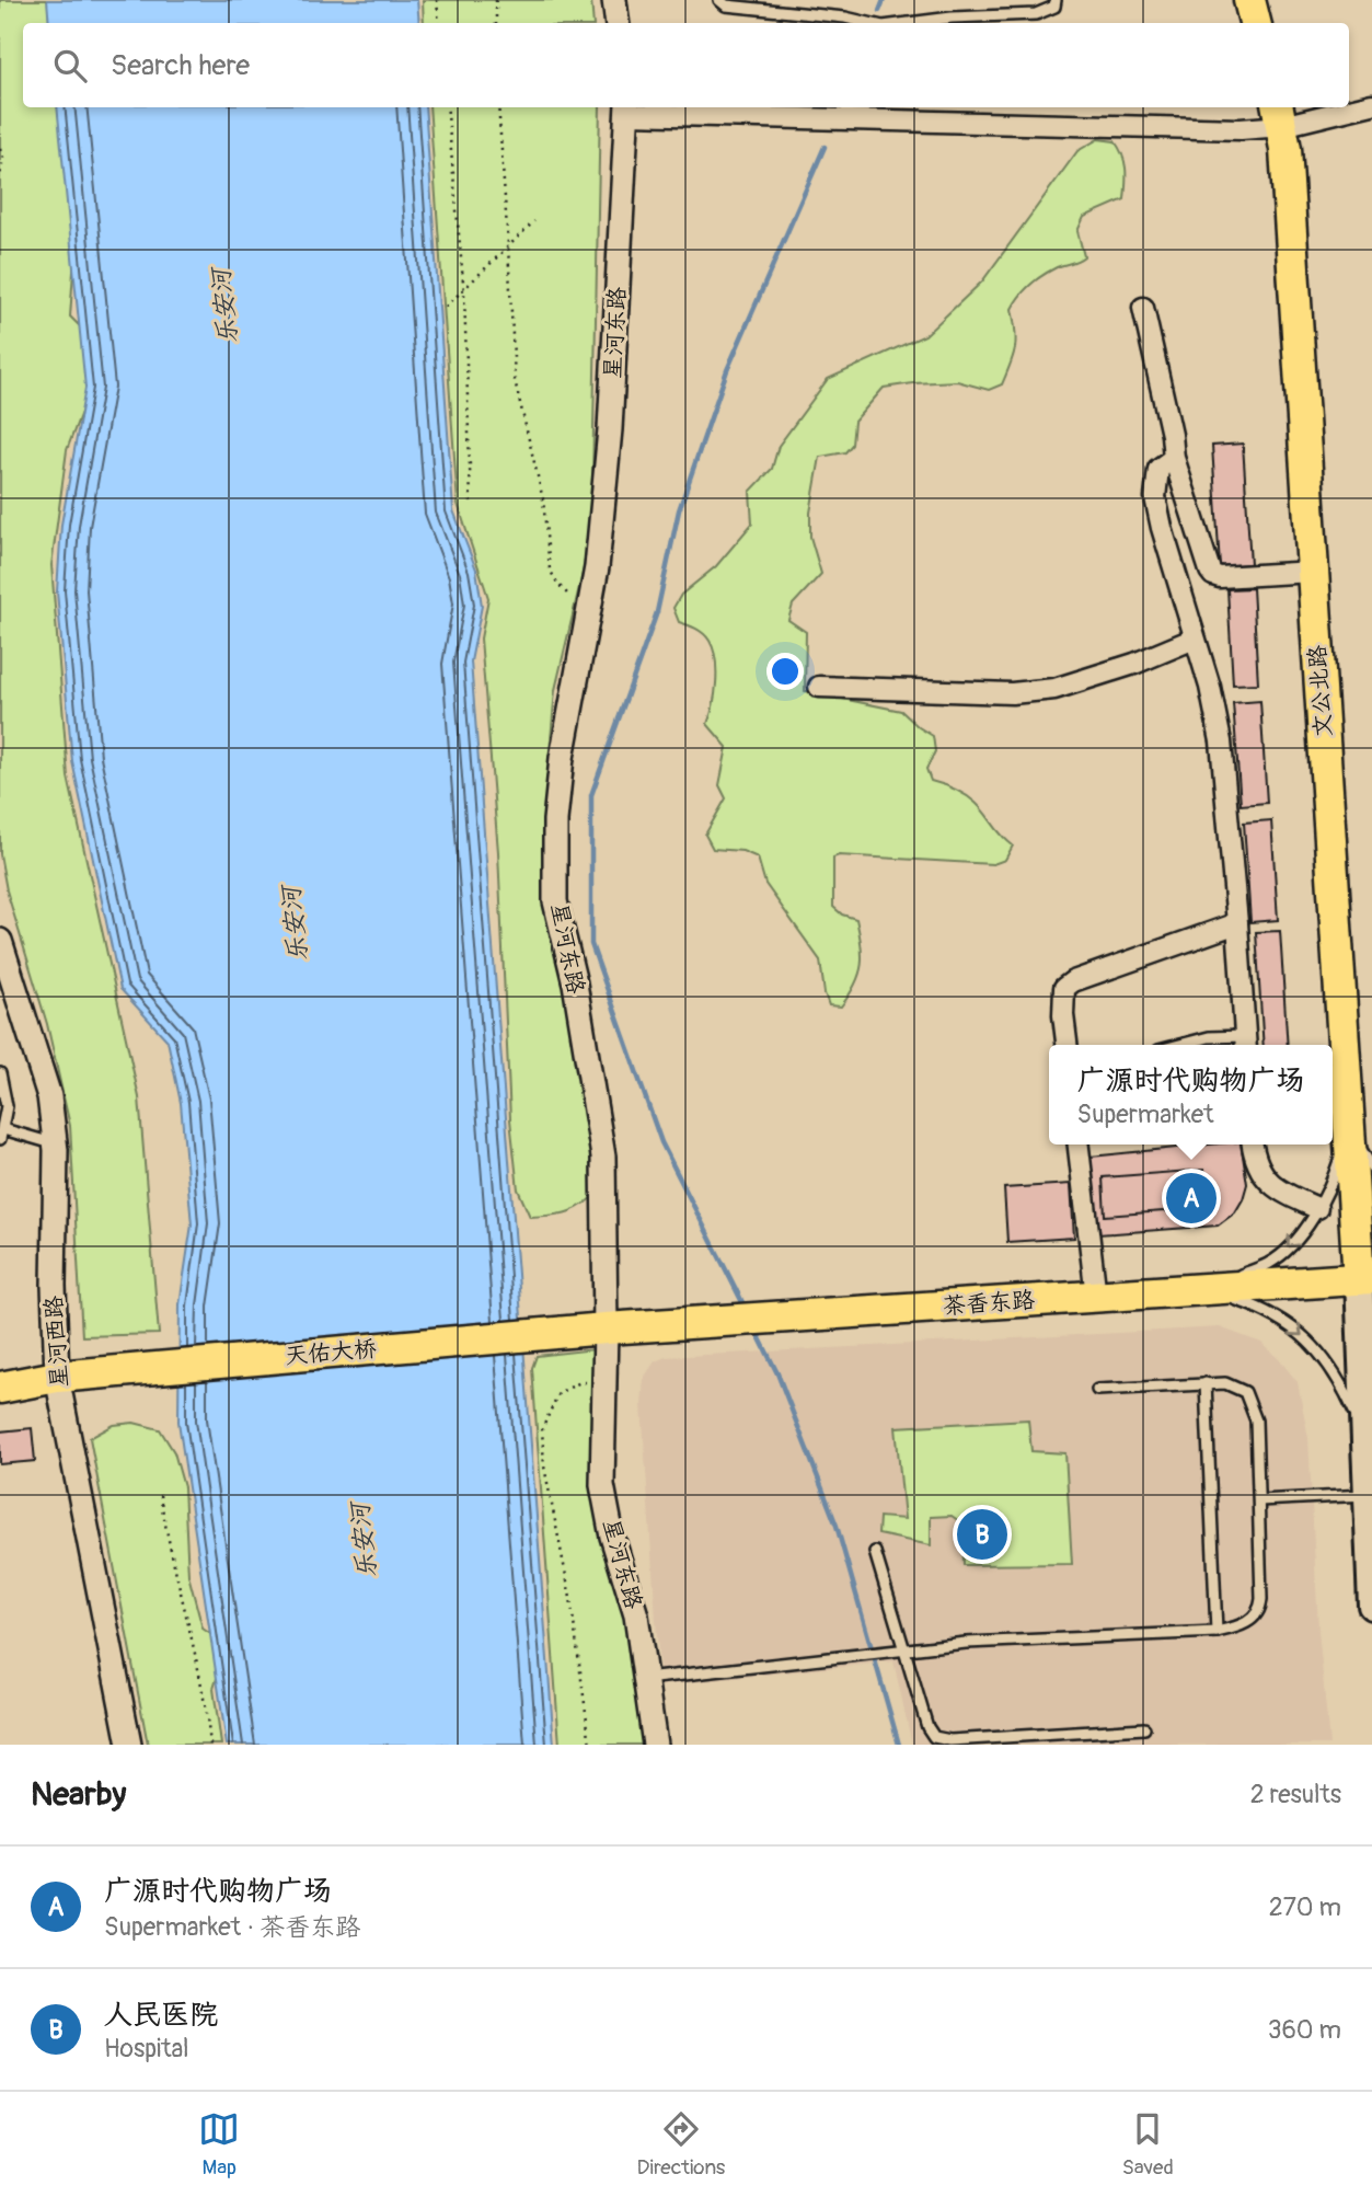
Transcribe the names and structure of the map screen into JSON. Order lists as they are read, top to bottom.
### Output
{
  "streets": {
    "main road": ["文公北路", "茶香东路", "天佑大桥"],
    "street": ["星河东路", "星河西路"]
  },
  "crossings": [
    ["星河东路", "茶香东路"],
    ["星河东路", "天佑大桥"],
    ["文公北路", "茶香东路"],
    ["茶香东路", "天佑大桥"],
    ["星河西路", "天佑大桥"]
  ],
  "water": ["乐安河"],
  "page": {
    "search": "Search here",
    "popup": ["广源时代购物广场", "Supermarket"],
    "pins": ["A", "B"],
    "heading": ["Nearby", "2 results"],
    "list": [
      {
        "mark": "A",
        "name": "广源时代购物广场",
        "note": "Supermarket · 茶香东路",
        "value": "270 m"
      },
      {
        "mark": "B",
        "name": "人民医院",
        "note": "Hospital",
        "value": "360 m"
      }
    ],
    "nav": ["Map", "Directions", "Saved"]
  }
}
